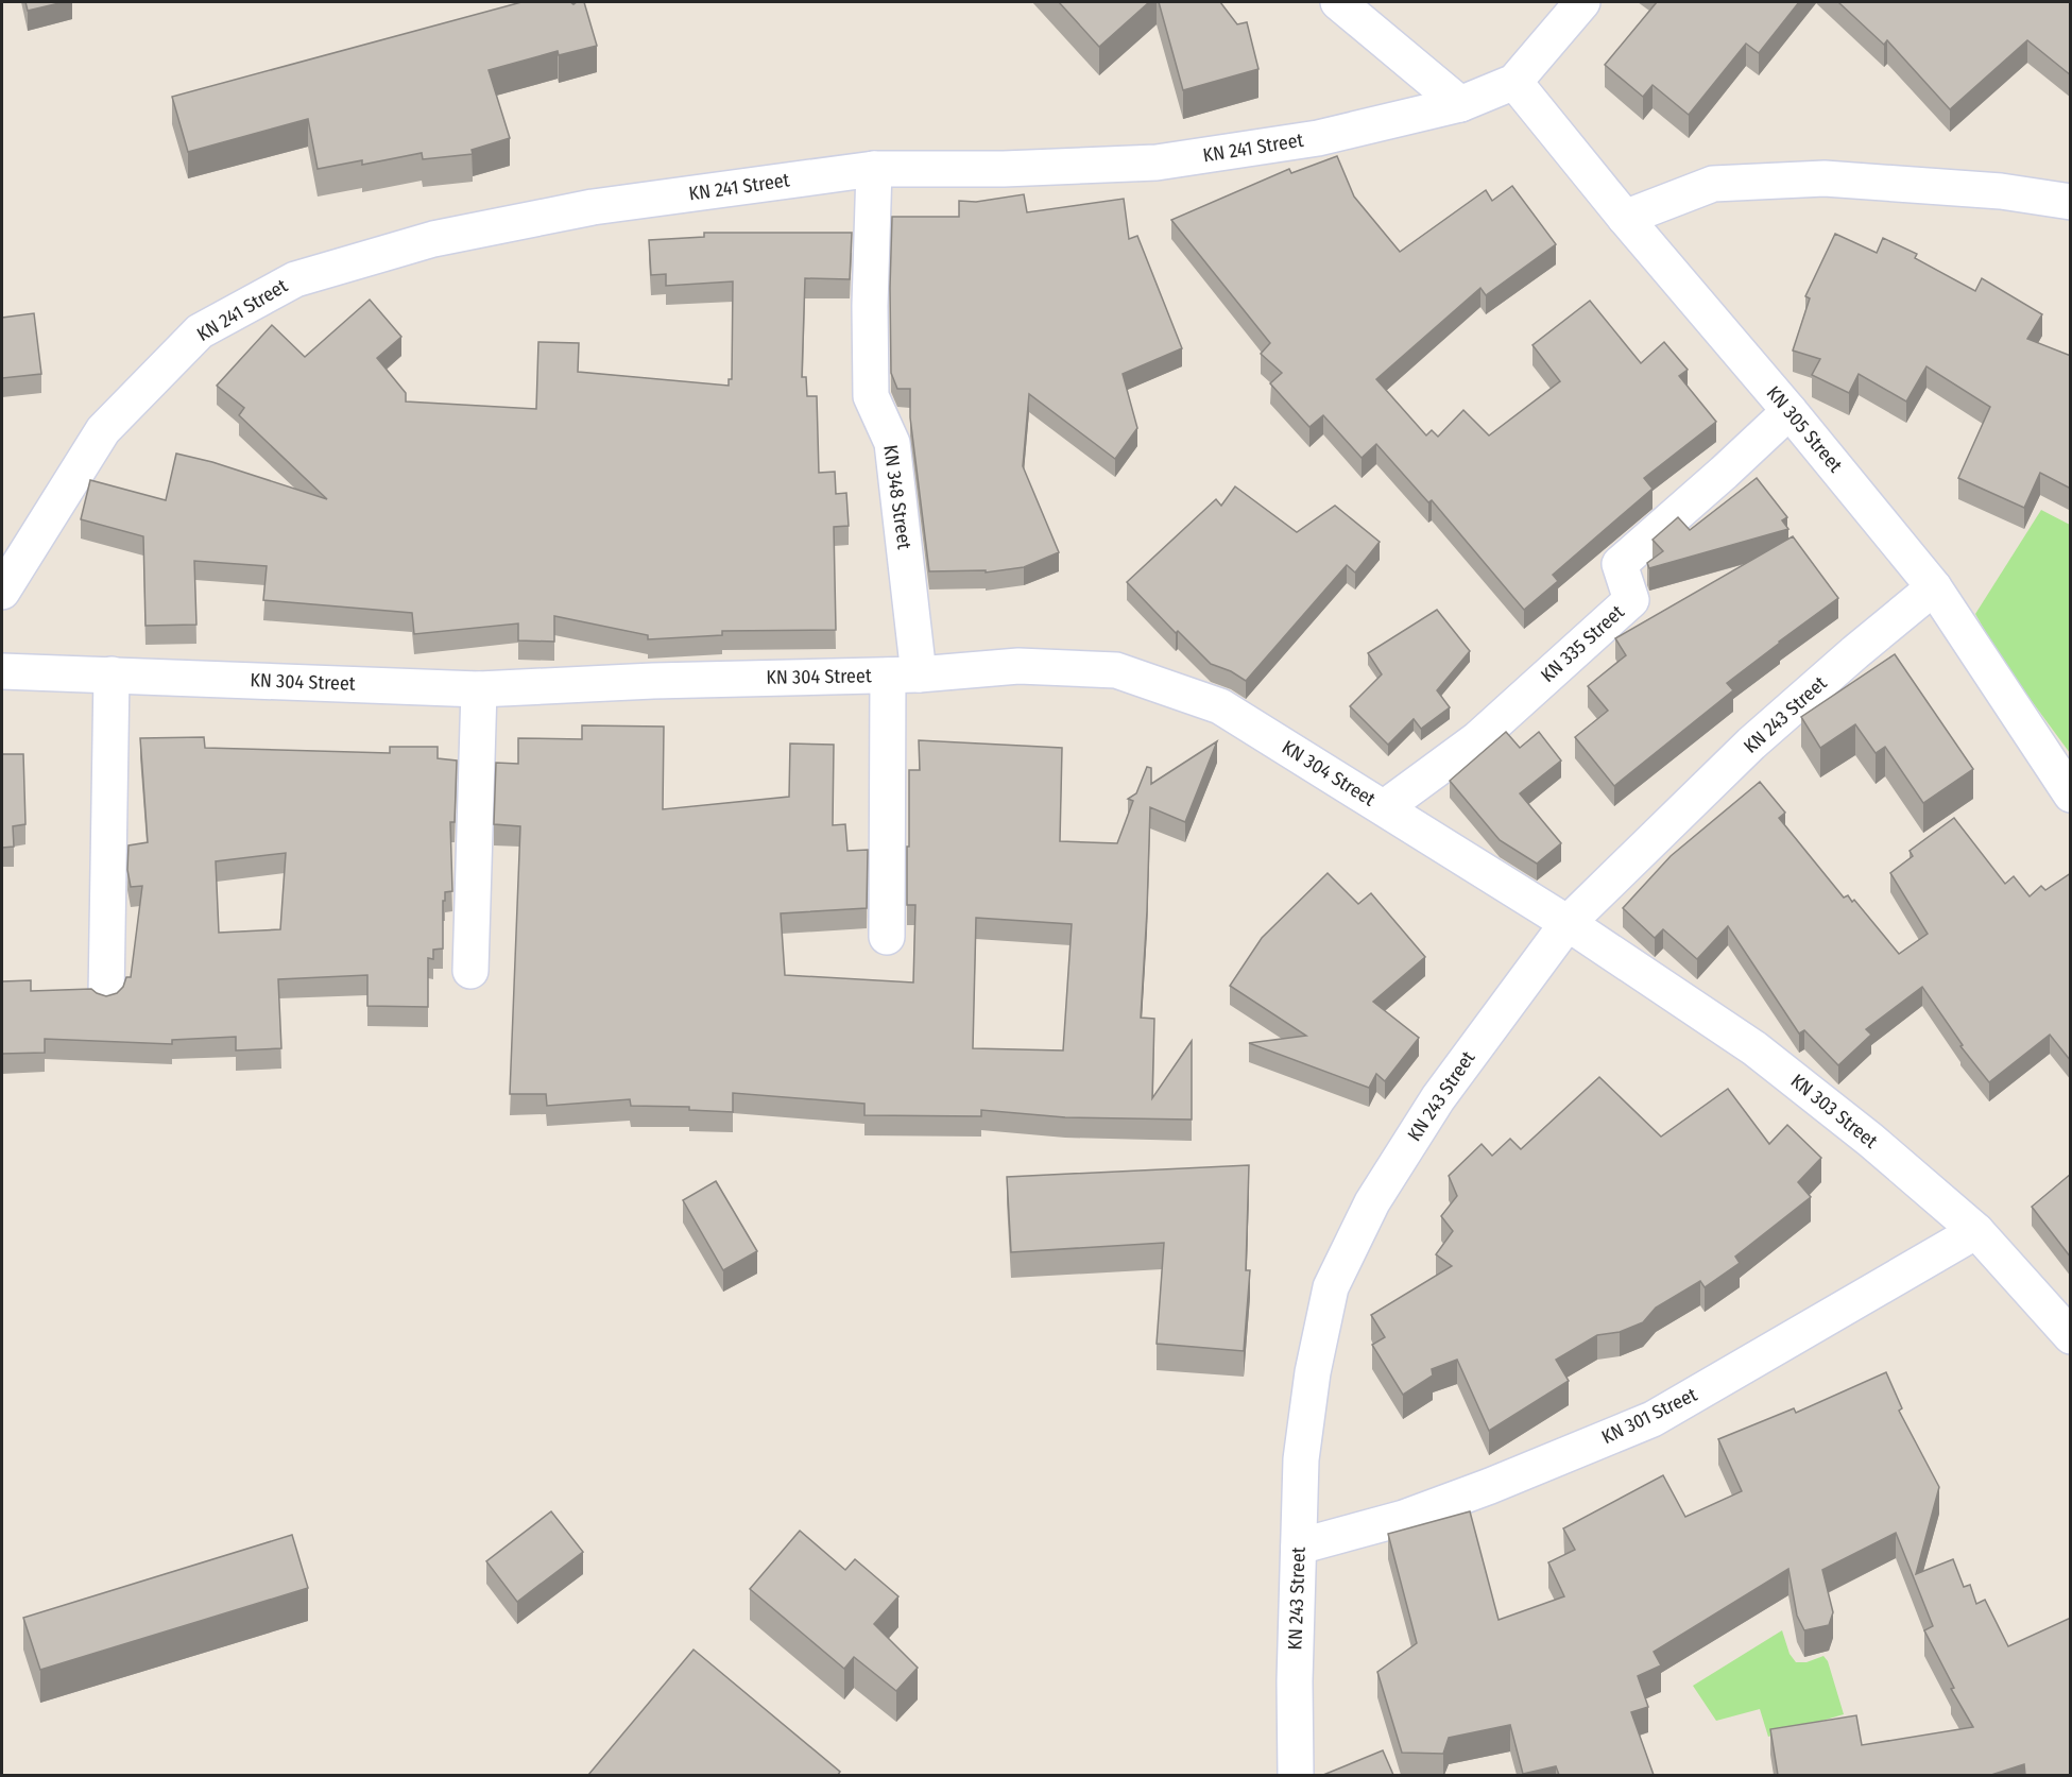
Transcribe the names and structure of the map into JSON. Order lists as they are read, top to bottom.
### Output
{
  "streets": {
    "street": [
      "KN 241 Street",
      "KN 305 Street",
      "KN 348 Street",
      "KN 335 Street",
      "KN 304 Street",
      "KN 243 Street",
      "KN 303 Street",
      "KN 301 Street"
    ]
  },
  "crossings": [
    ["KN 241 Street", "KN 305 Street"],
    ["KN 241 Street", "KN 348 Street"],
    ["KN 305 Street", "KN 335 Street"],
    ["KN 305 Street", "KN 243 Street"],
    ["KN 348 Street", "KN 304 Street"],
    ["KN 335 Street", "KN 304 Street"],
    ["KN 304 Street", "KN 243 Street"],
    ["KN 304 Street", "KN 303 Street"],
    ["KN 243 Street", "KN 303 Street"],
    ["KN 243 Street", "KN 301 Street"],
    ["KN 303 Street", "KN 301 Street"]
  ]
}
